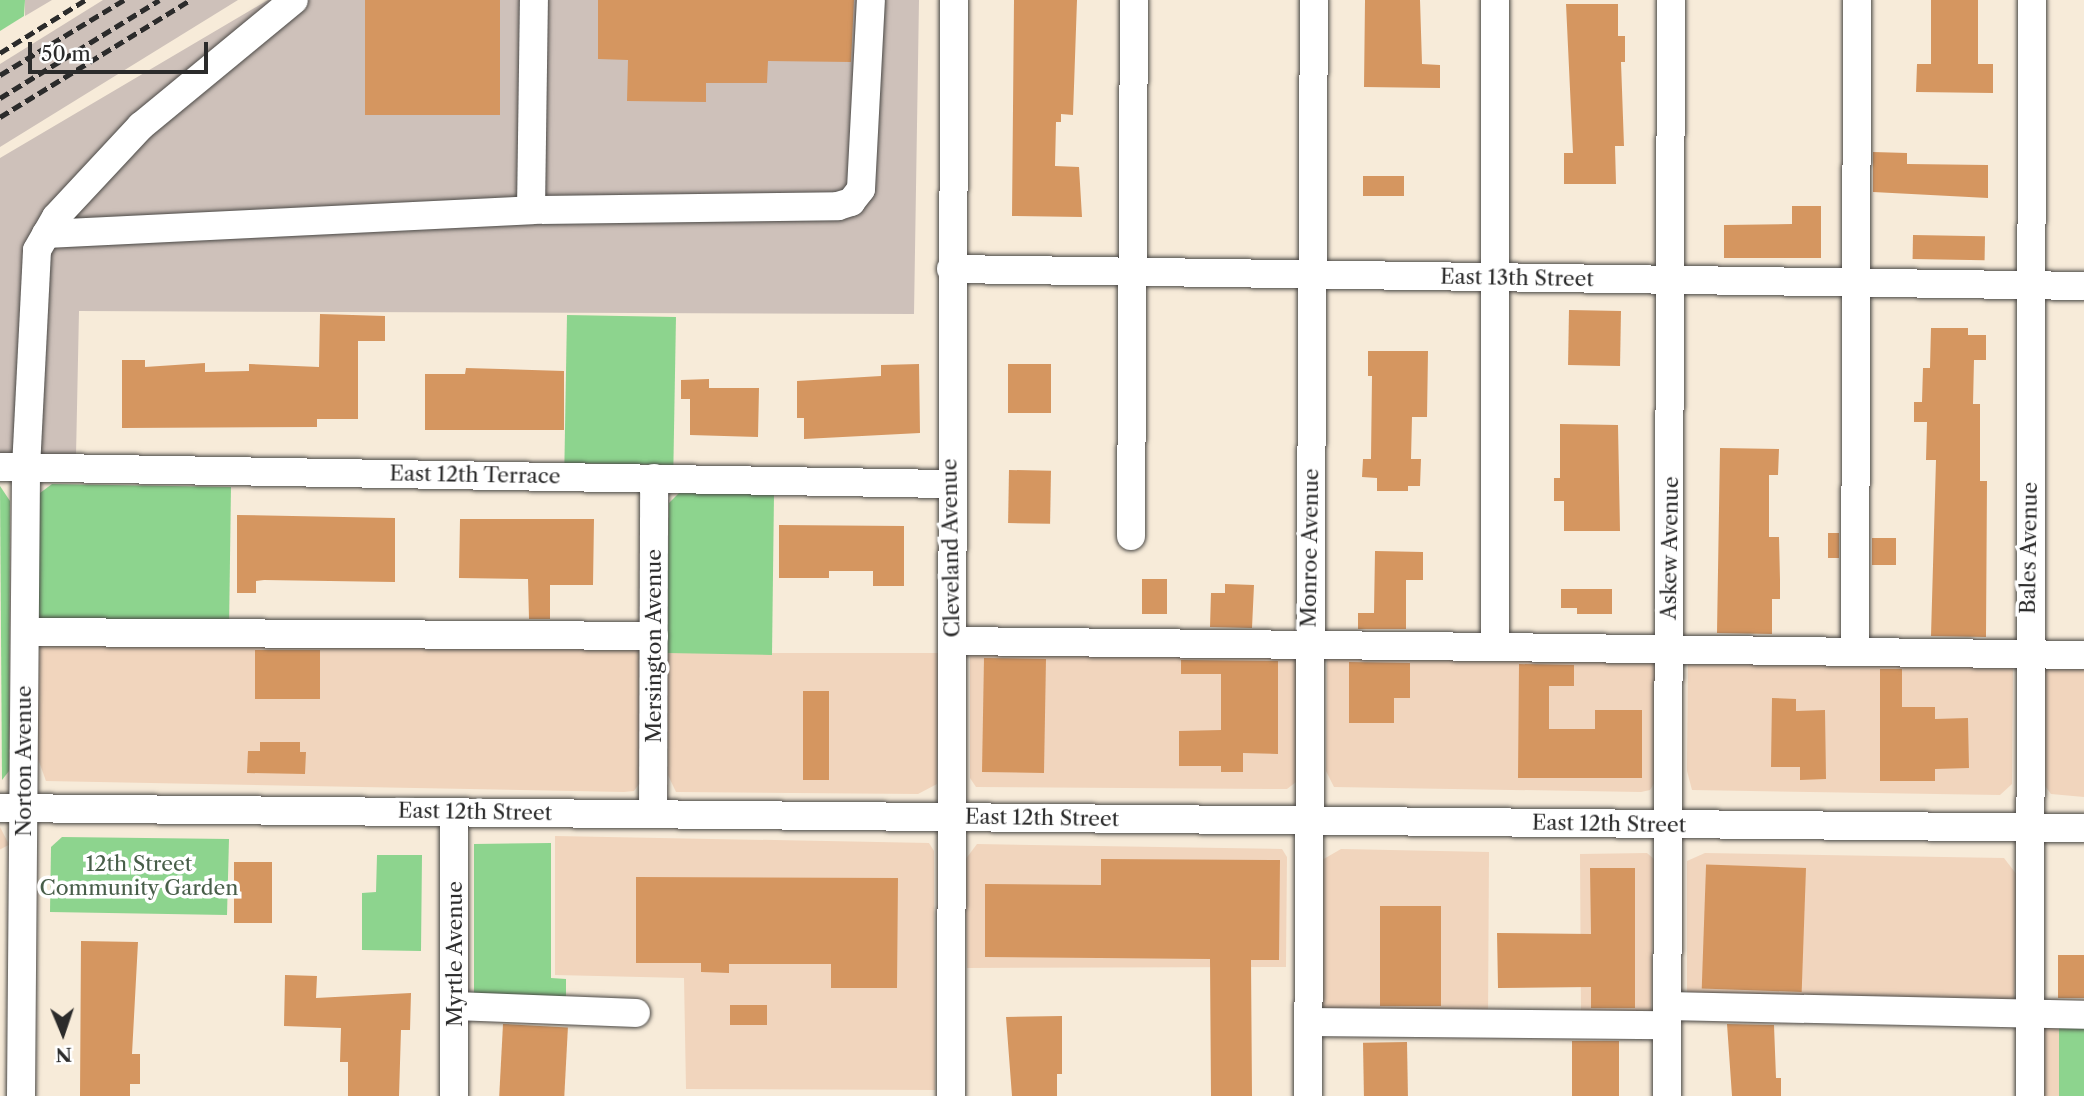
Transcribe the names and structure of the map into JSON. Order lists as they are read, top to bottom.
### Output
{
  "streets": {
    "street": [
      "East 13th Street",
      "East 12th Terrace",
      "Cleveland Avenue",
      "Monroe Avenue",
      "Askew Avenue",
      "Bales Avenue",
      "Mersington Avenue",
      "Norton Avenue",
      "East 12th Street",
      "Myrtle Avenue"
    ]
  },
  "crossings": [
    ["East 13th Street", "Cleveland Avenue"],
    ["East 13th Street", "Monroe Avenue"],
    ["East 13th Street", "Askew Avenue"],
    ["East 13th Street", "Bales Avenue"],
    ["East 12th Terrace", "Cleveland Avenue"],
    ["East 12th Terrace", "Mersington Avenue"],
    ["East 12th Terrace", "Norton Avenue"],
    ["Cleveland Avenue", "East 12th Street"],
    ["Monroe Avenue", "East 12th Street"],
    ["Askew Avenue", "East 12th Street"],
    ["Bales Avenue", "East 12th Street"],
    ["Mersington Avenue", "East 12th Street"],
    ["Norton Avenue", "East 12th Street"],
    ["East 12th Street", "Myrtle Avenue"]
  ],
  "parks": ["12th Street Community Garden"],
  "scale_bar": "50 m",
  "north": "bottom"
}
